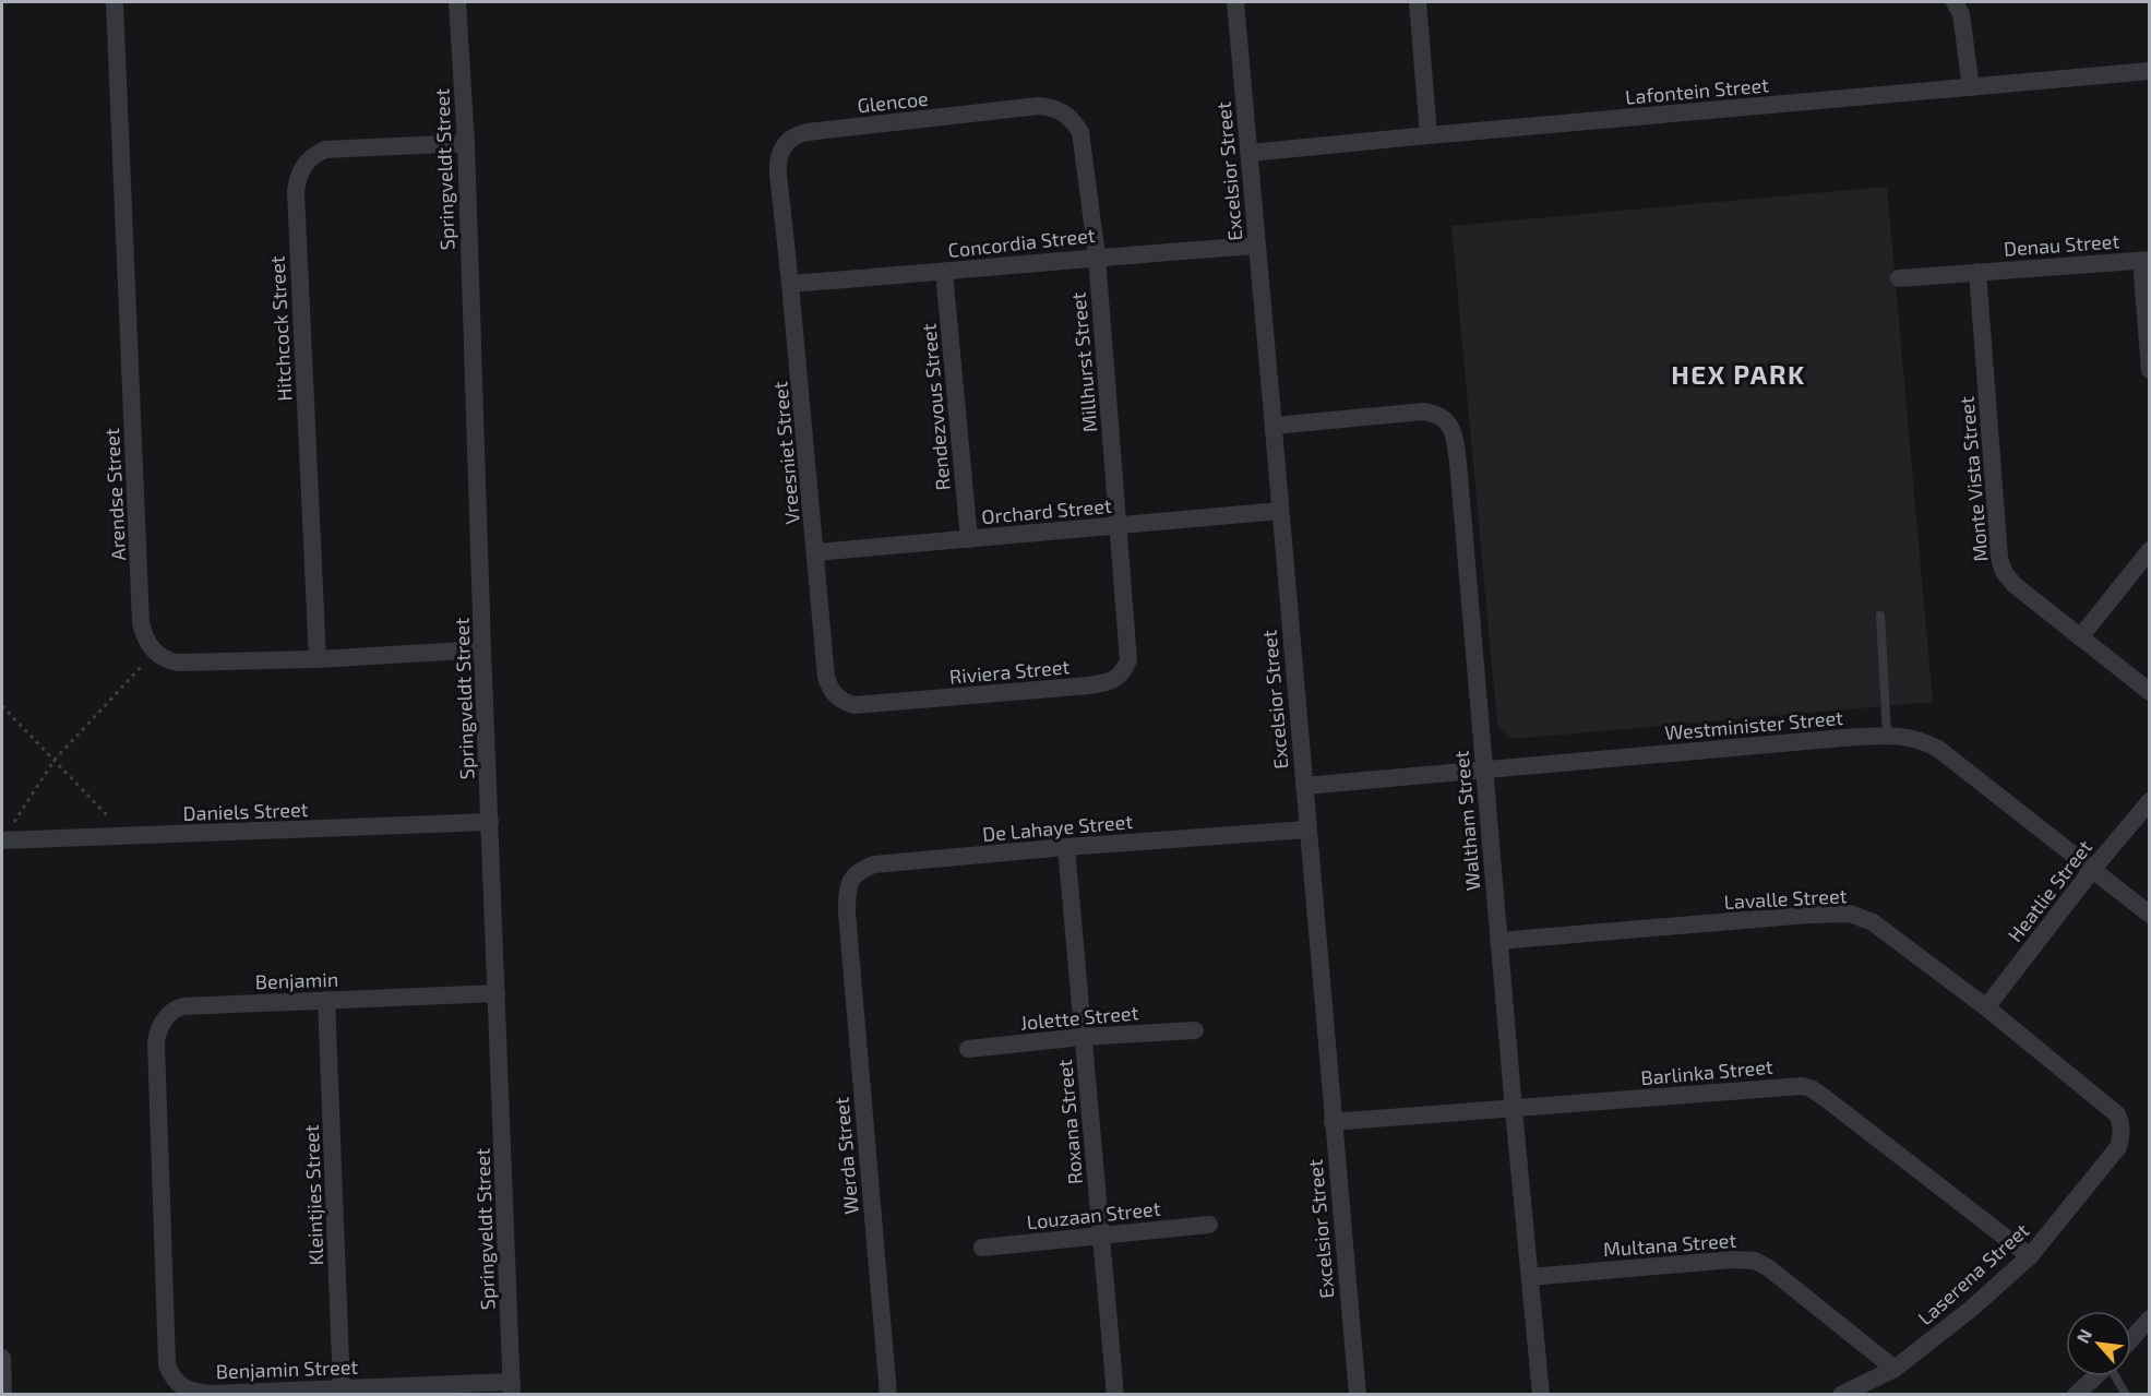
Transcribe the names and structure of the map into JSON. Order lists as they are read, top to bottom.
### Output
{
  "streets": {
    "street": [
      "Lafontein Street",
      "Glencoe",
      "Springveldt Street",
      "Excelsior Street",
      "Concordia Street",
      "Denau Street",
      "Hitchcock Street",
      "Millhurst Street",
      "Rendezvous Street",
      "Vreesniet Street",
      "Monte Vista Street",
      "Arendse Street",
      "Orchard Street",
      "Riviera Street",
      "Westminister Street",
      "Daniels Street",
      "Waltham Street",
      "De Lahaye Street",
      "Heatlie Street",
      "Lavalle Street",
      "Benjamin",
      "Jolette Street",
      "Barlinka Street",
      "Roxana Street",
      "Werda Street",
      "Kleintjies Street",
      "Louzaan Street",
      "Multana Street",
      "Laserena Street",
      "Benjamin Street"
    ]
  },
  "crossings": [
    ["Lafontein Street", "Excelsior Street"],
    ["Glencoe", "Millhurst Street"],
    ["Glencoe", "Vreesniet Street"],
    ["Springveldt Street", "Hitchcock Street"],
    ["Springveldt Street", "Daniels Street"],
    ["Springveldt Street", "Benjamin"],
    ["Springveldt Street", "Benjamin Street"],
    ["Excelsior Street", "Concordia Street"],
    ["Excelsior Street", "Orchard Street"],
    ["Excelsior Street", "Westminister Street"],
    ["Excelsior Street", "Waltham Street"],
    ["Excelsior Street", "De Lahaye Street"],
    ["Excelsior Street", "Barlinka Street"],
    ["Concordia Street", "Millhurst Street"],
    ["Concordia Street", "Rendezvous Street"],
    ["Concordia Street", "Vreesniet Street"],
    ["Denau Street", "Monte Vista Street"],
    ["Millhurst Street", "Orchard Street"],
    ["Millhurst Street", "Riviera Street"],
    ["Rendezvous Street", "Orchard Street"],
    ["Vreesniet Street", "Orchard Street"],
    ["Vreesniet Street", "Riviera Street"],
    ["Westminister Street", "Waltham Street"],
    ["Westminister Street", "Heatlie Street"],
    ["Waltham Street", "Lavalle Street"],
    ["Waltham Street", "Barlinka Street"],
    ["Waltham Street", "Multana Street"],
    ["De Lahaye Street", "Roxana Street"],
    ["De Lahaye Street", "Werda Street"],
    ["Heatlie Street", "Lavalle Street"],
    ["Lavalle Street", "Laserena Street"],
    ["Benjamin", "Kleintjies Street"],
    ["Benjamin", "Benjamin Street"],
    ["Jolette Street", "Roxana Street"],
    ["Barlinka Street", "Laserena Street"],
    ["Roxana Street", "Louzaan Street"],
    ["Kleintjies Street", "Benjamin Street"],
    ["Multana Street", "Laserena Street"]
  ],
  "districts": ["HEX PARK"],
  "north": "top left"
}
